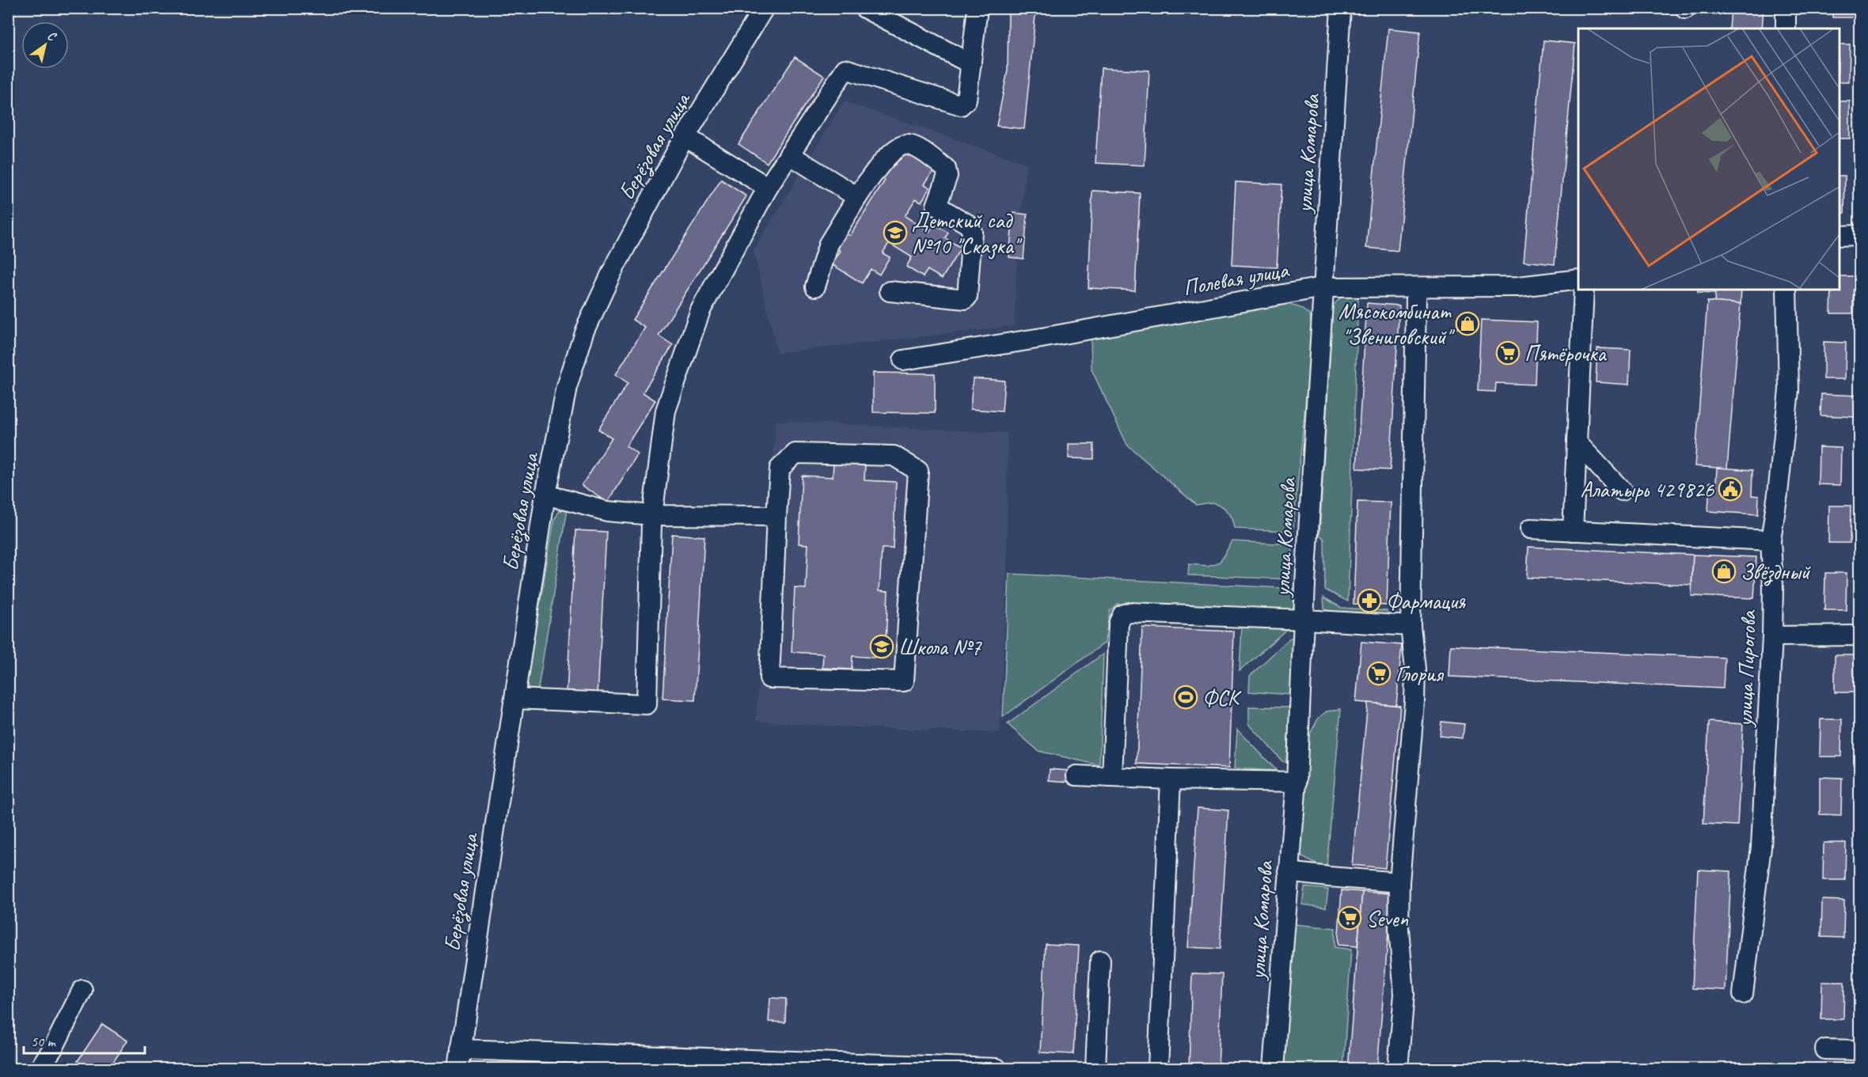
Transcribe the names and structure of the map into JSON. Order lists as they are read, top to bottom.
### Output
{
  "streets": {
    "street": [
      "Берёзовая улица",
      "улица Комарова",
      "Полевая улица",
      "улица Пирогова"
    ]
  },
  "crossings": [
    ["улица Комарова", "Полевая улица"]
  ],
  "places": {
    "school or university": ["Детский сад №10 \"Сказка\"", "Школа №7"],
    "shop": ["Мясокомбинат \"Звениговский\"", "Звёздный"],
    "supermarket": ["Пятёрочка", "Глория", "Seven"],
    "public building": ["Алатырь 429826"],
    "pharmacy": ["Фармация"],
    "sports": ["ФСК"]
  },
  "scale_bar": "50 m",
  "north": "top right"
}
